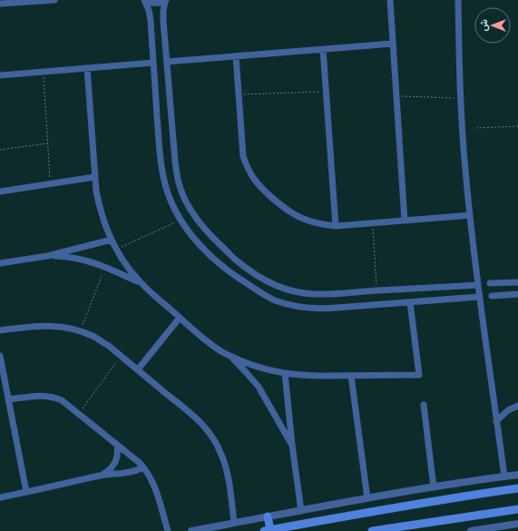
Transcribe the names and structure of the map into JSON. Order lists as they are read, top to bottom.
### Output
{
  "north": "left"
}
